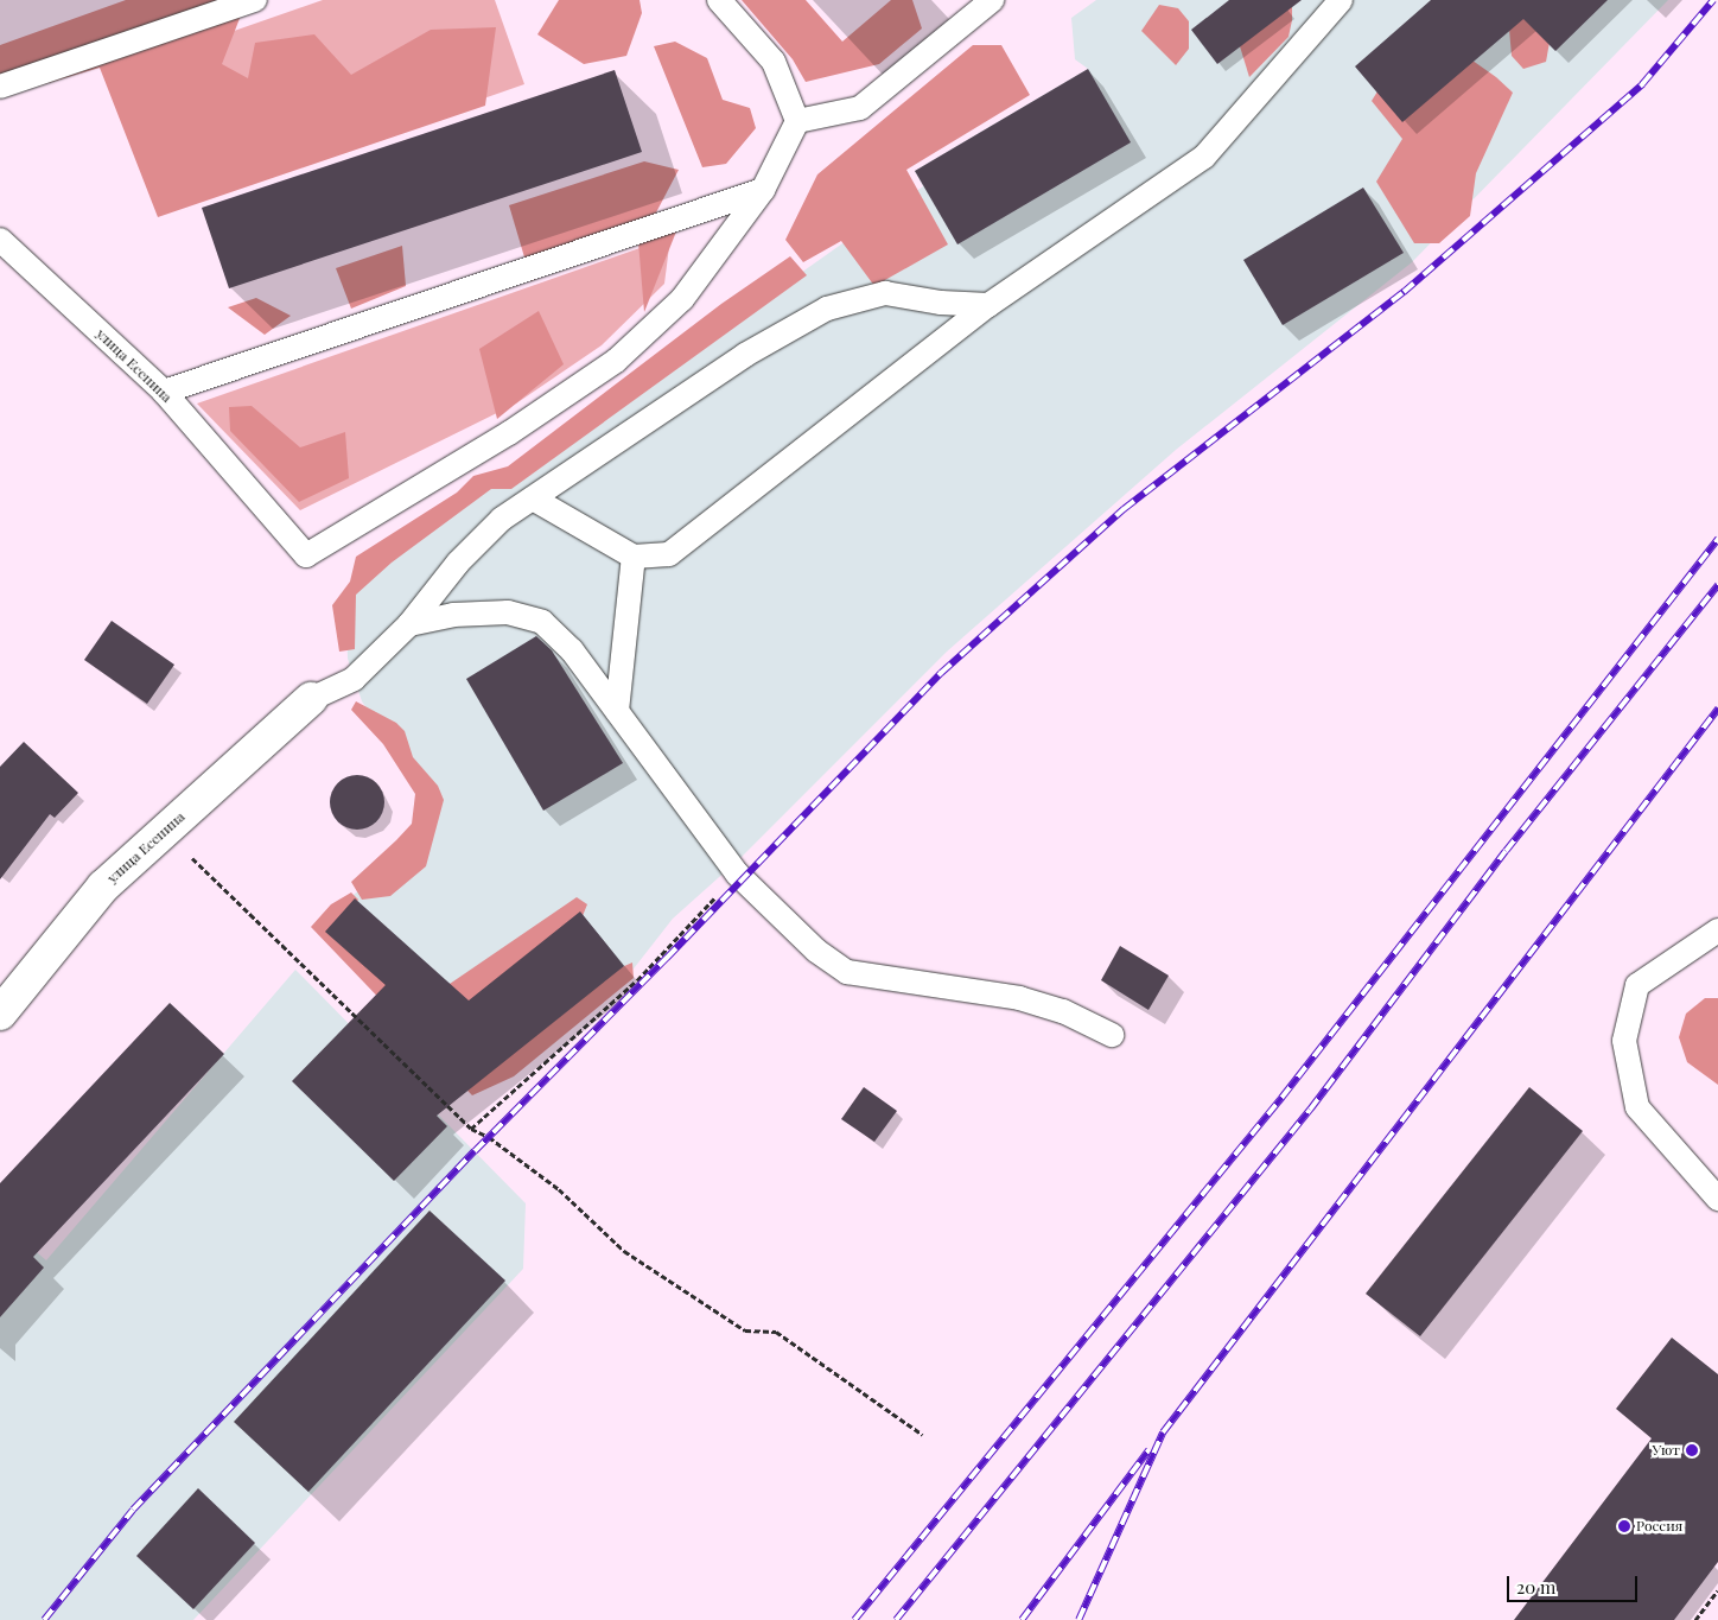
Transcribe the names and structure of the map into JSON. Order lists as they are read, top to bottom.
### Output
{
  "streets": {
    "street": ["улица Есенина"]
  },
  "places": ["Уют", "Россия"],
  "scale_bar": "20 m"
}
